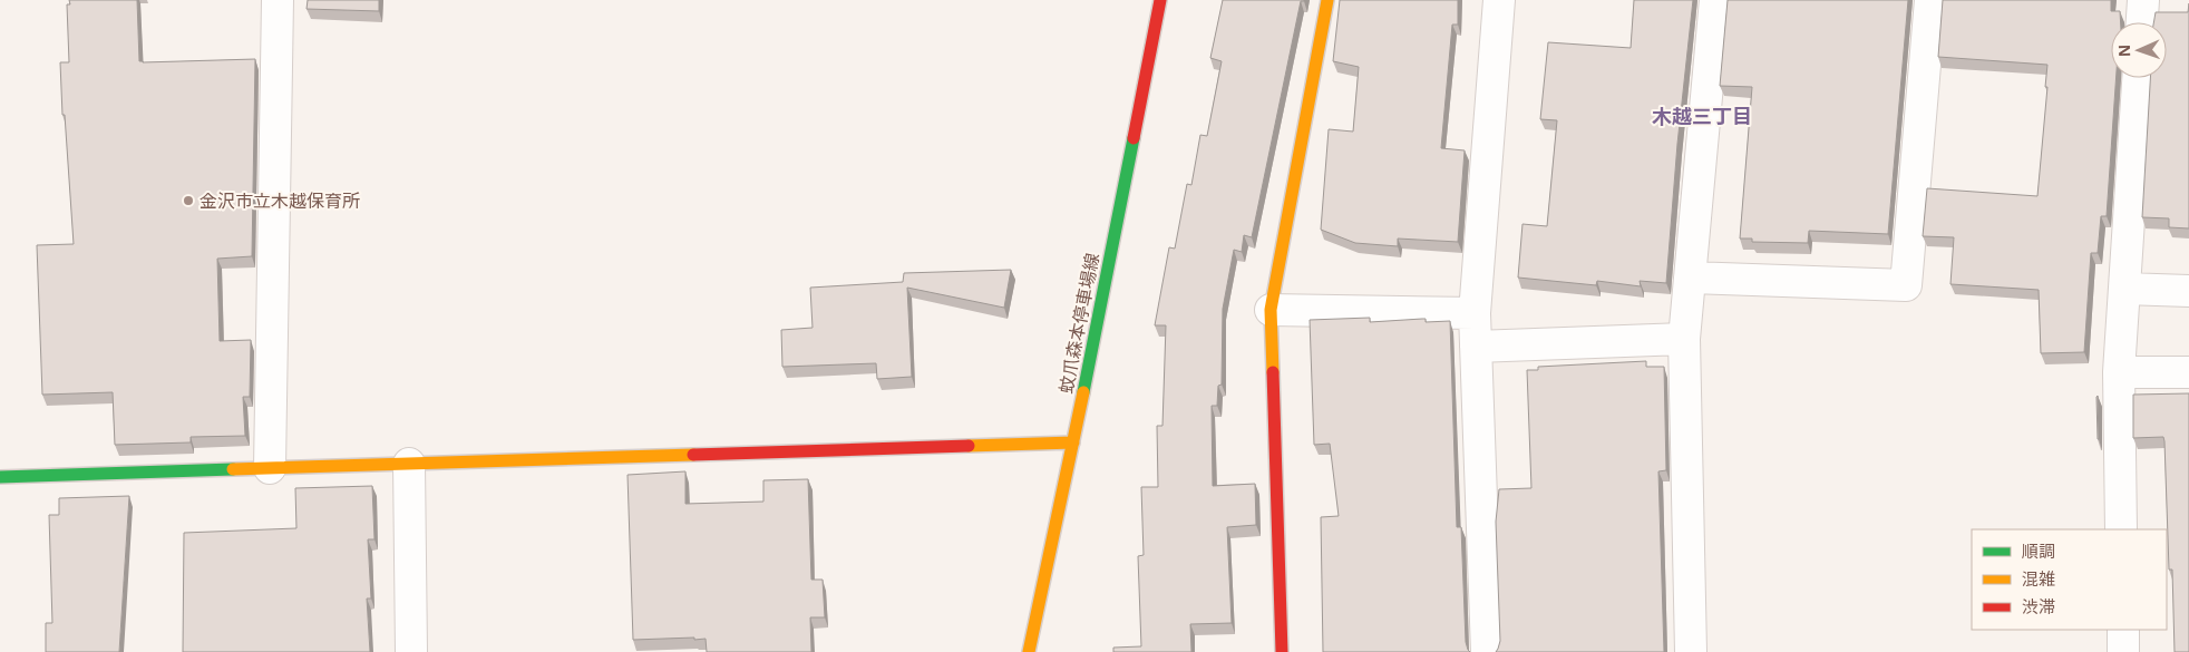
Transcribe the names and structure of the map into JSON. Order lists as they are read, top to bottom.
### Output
{
  "streets": {
    "street": ["蚊爪森本停車場線"]
  },
  "districts": ["木越三丁目"],
  "places": ["金沢市立木越保育所"],
  "legend": ["順調", "混雑", "渋滞"],
  "north": "left"
}
